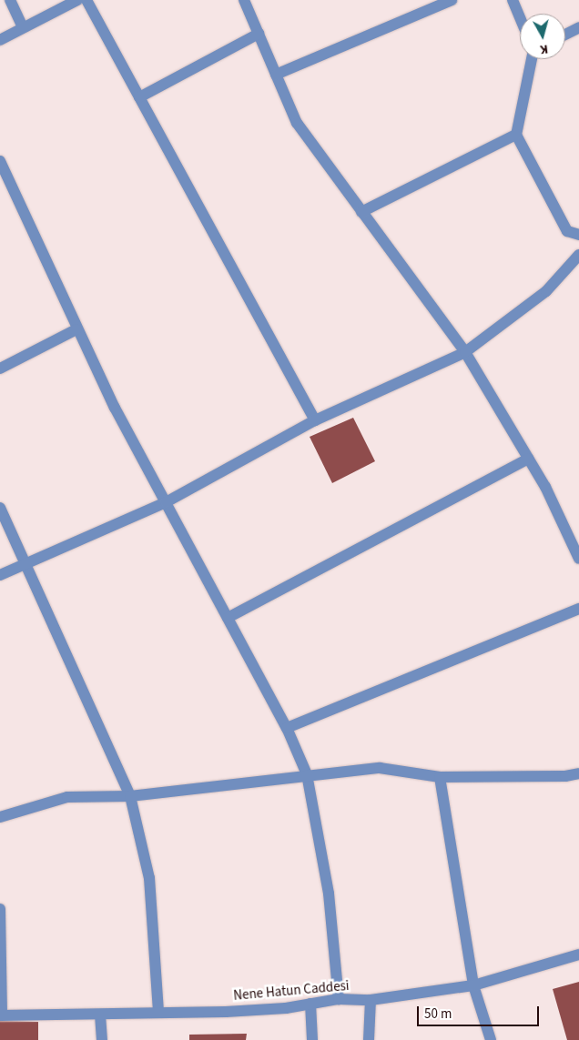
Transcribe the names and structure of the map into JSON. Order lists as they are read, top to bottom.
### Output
{
  "streets": {
    "street": ["Nene Hatun Caddesi"]
  },
  "scale_bar": "50 m",
  "north": "bottom"
}
